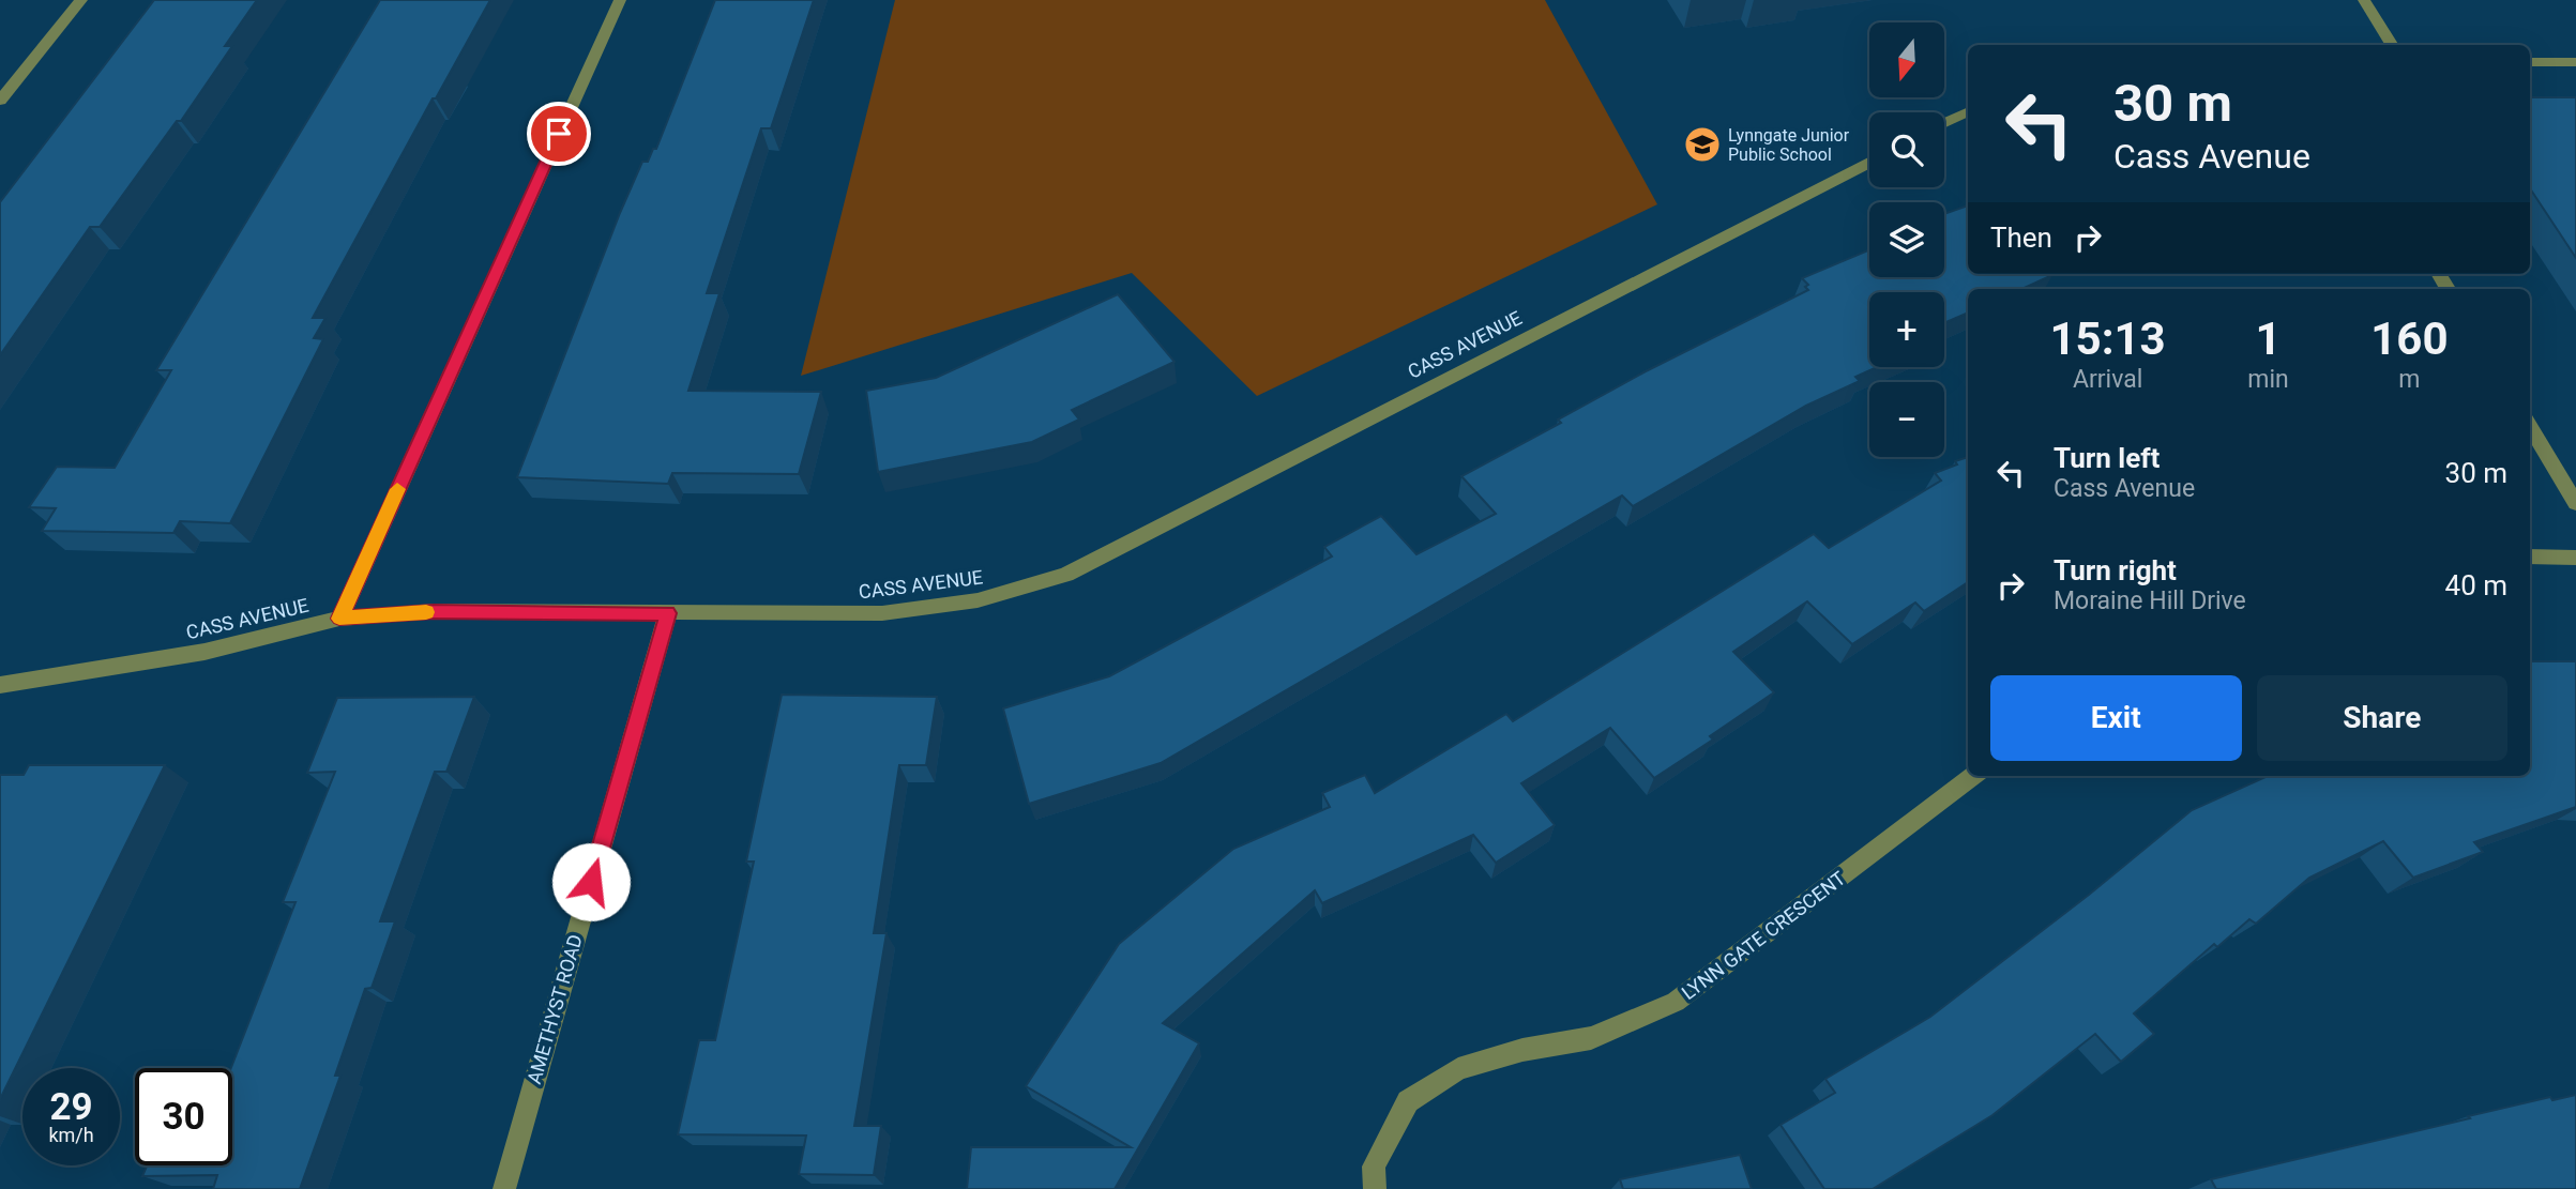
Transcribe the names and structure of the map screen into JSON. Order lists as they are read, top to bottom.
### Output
{
  "streets": {
    "street": ["CASS AVENUE", "LYNN GATE CRESCENT", "AMETHYST ROAD"]
  },
  "crossings": [
    ["CASS AVENUE", "AMETHYST ROAD"]
  ],
  "places": {
    "school or university": ["Lynngate Junior Public School"]
  },
  "north": "bottom",
  "page": {
    "map_buttons": ["+", "−"],
    "turn": ["30 m", "Cass Avenue"],
    "then": "Then",
    "eta": [
      "15:13",
      "Arrival",
      "1",
      "min",
      "160",
      "m"
    ],
    "list": [
      {
        "name": "Turn left",
        "note": "Cass Avenue",
        "value": "30 m"
      },
      {
        "name": "Turn right",
        "note": "Moraine Hill Drive",
        "value": "40 m"
      }
    ],
    "buttons": ["Exit", "Share"],
    "speed": "29 km/h",
    "limit": "30"
  }
}
